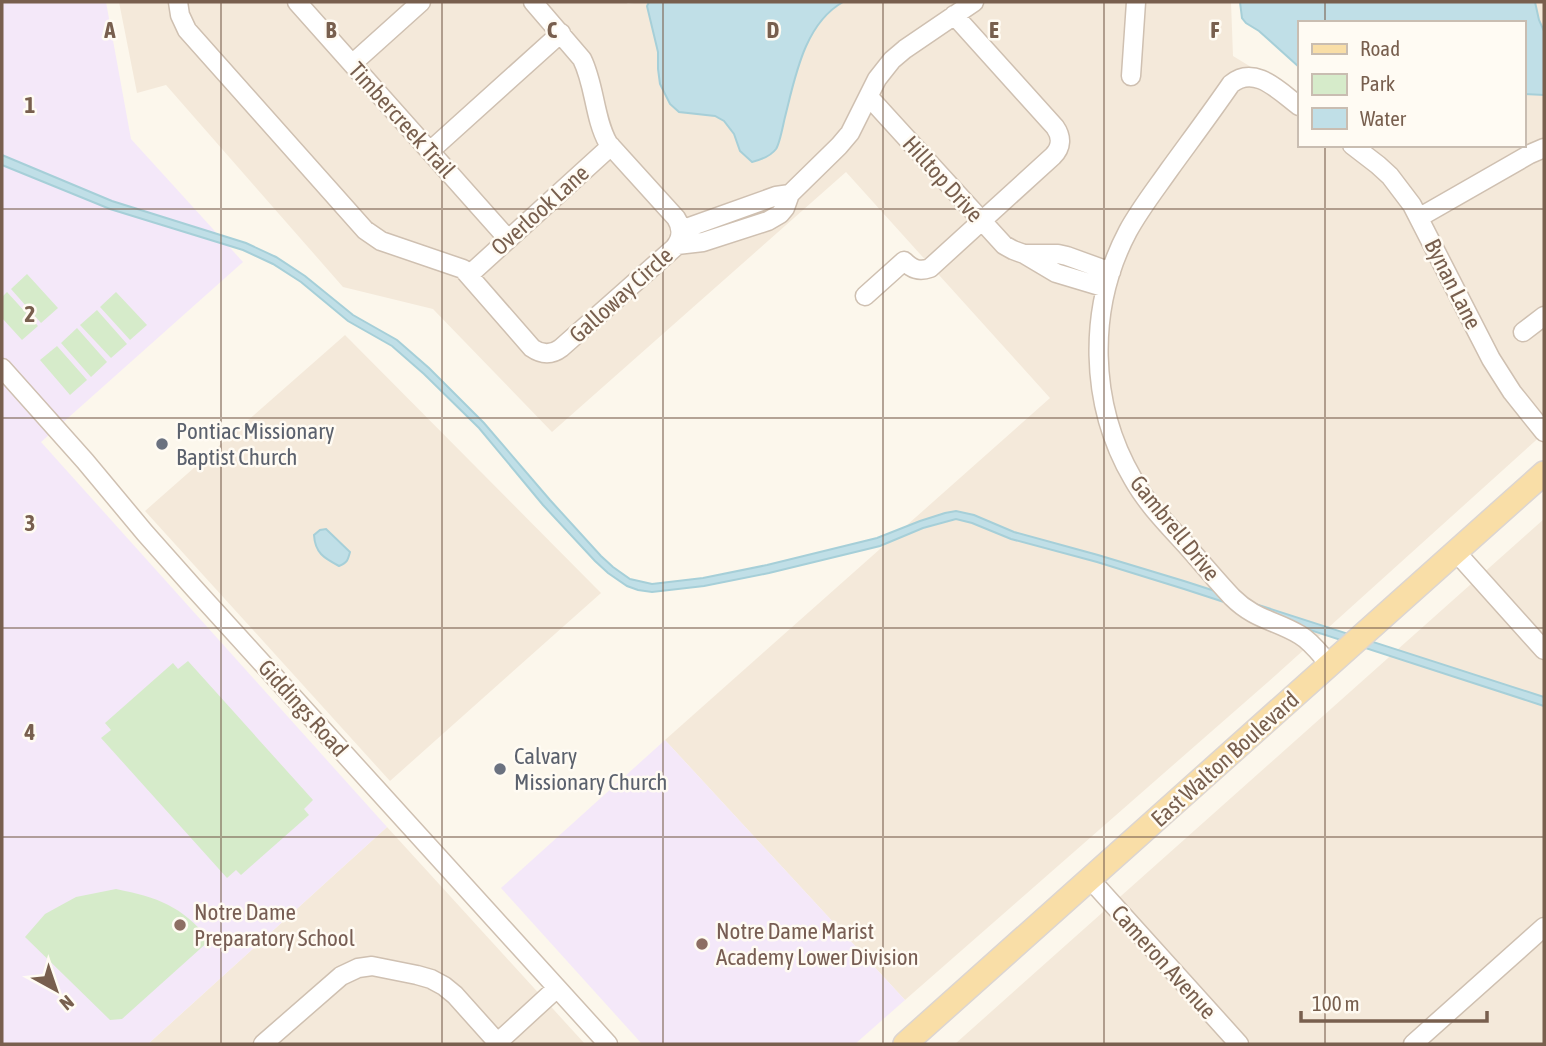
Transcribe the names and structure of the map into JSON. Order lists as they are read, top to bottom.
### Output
{
  "streets": {
    "main road": ["East Walton Boulevard"],
    "street": [
      "Timbercreek Trail",
      "Hilltop Drive",
      "Overlook Lane",
      "Bynan Lane",
      "Galloway Circle",
      "Gambrell Drive",
      "Giddings Road",
      "Cameron Avenue"
    ]
  },
  "crossings": [
    ["Timbercreek Trail", "Overlook Lane"],
    ["Hilltop Drive", "Gambrell Drive"],
    ["Overlook Lane", "Galloway Circle"],
    ["Gambrell Drive", "East Walton Boulevard"],
    ["East Walton Boulevard", "Cameron Avenue"]
  ],
  "places": [
    "Pontiac Missionary Baptist Church",
    "Calvary Missionary Church",
    "Notre Dame Preparatory School",
    "Notre Dame Marist Academy Lower Division"
  ],
  "legend": ["Road", "Park", "Water"],
  "scale_bar": "100 m",
  "north": "bottom right",
  "grid": {
    "columns": [
      "A",
      "B",
      "C",
      "D",
      "E",
      "F"
    ],
    "rows": [
      "1",
      "2",
      "3",
      "4"
    ]
  }
}
